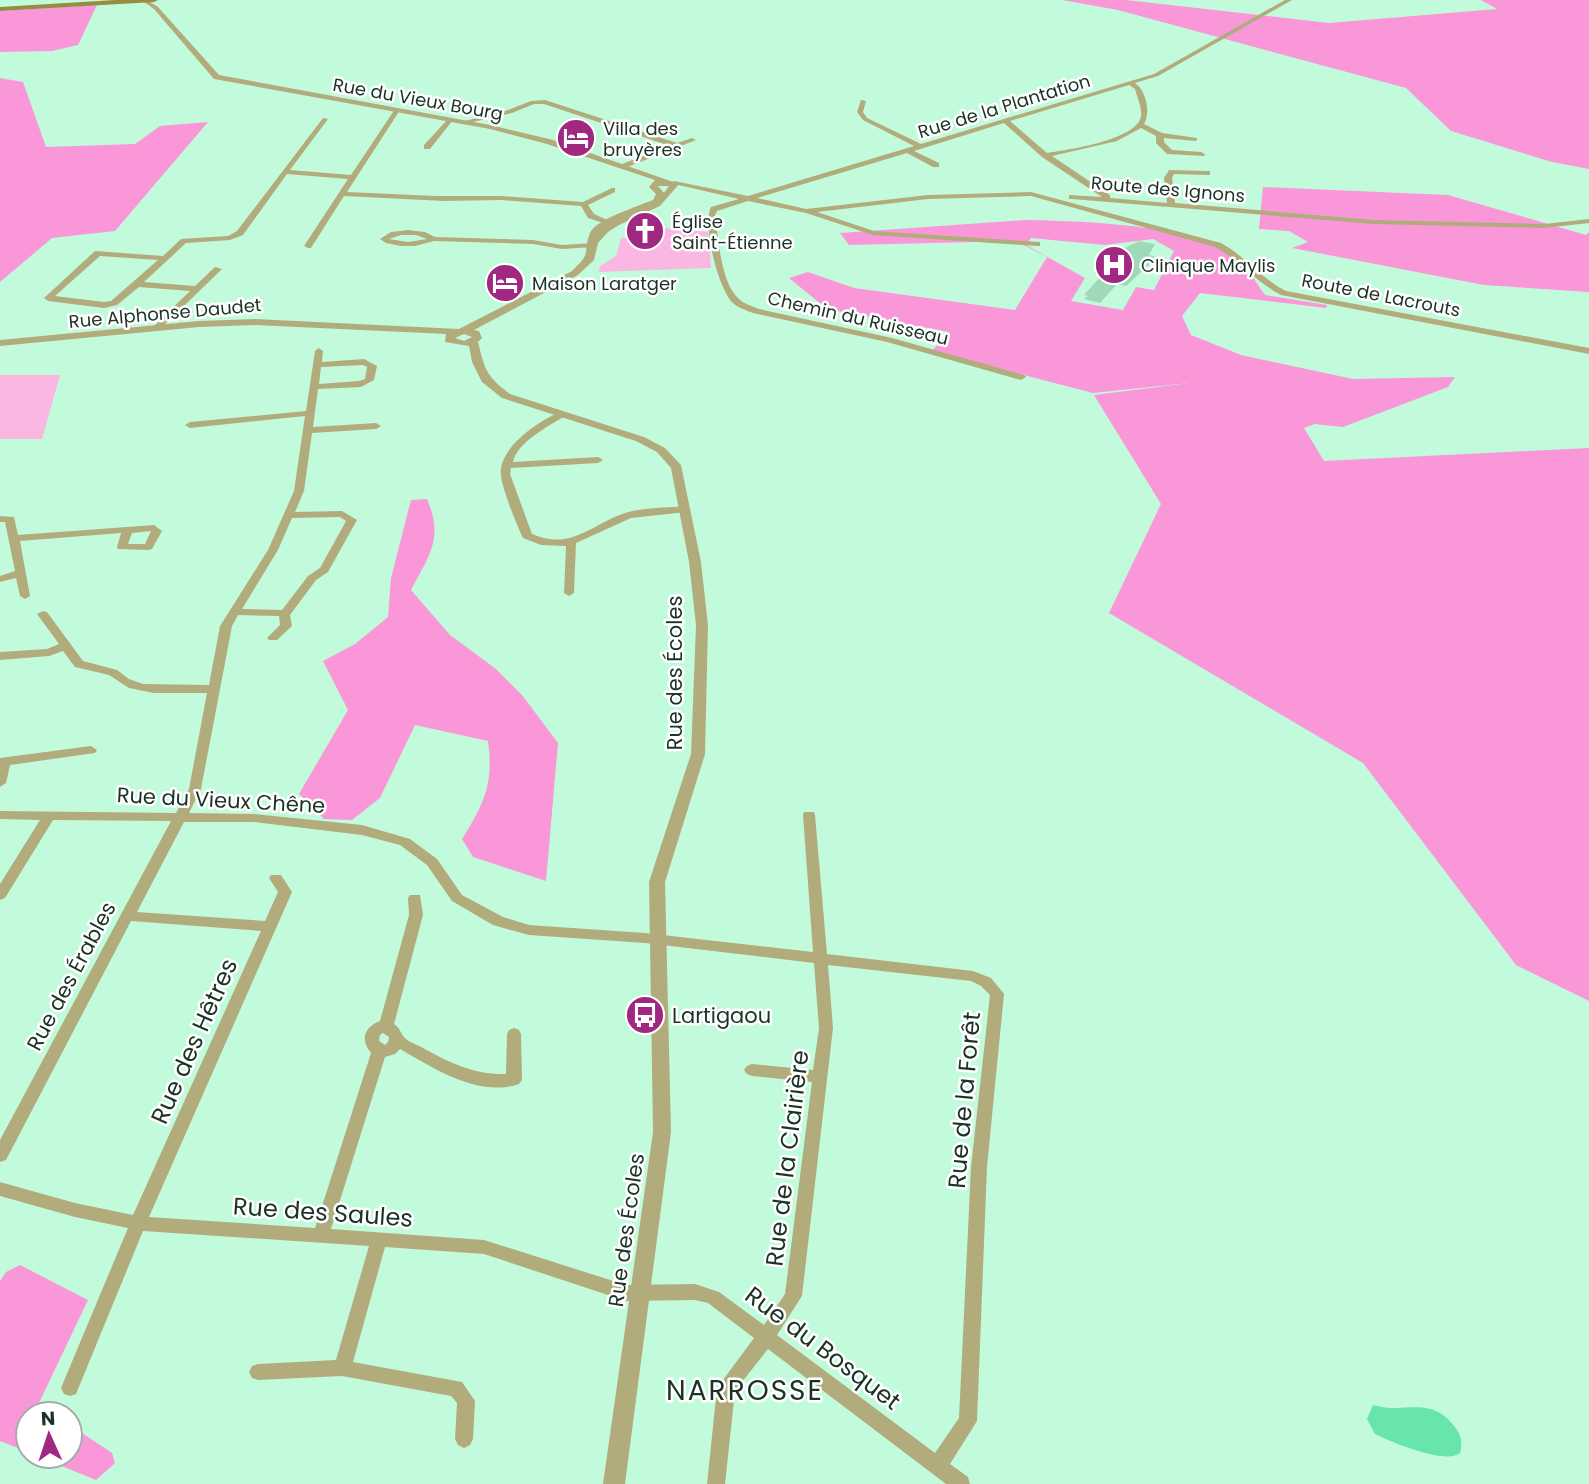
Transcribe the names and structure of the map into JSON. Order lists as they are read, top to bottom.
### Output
{
  "streets": {
    "street": [
      "Rue du Vieux Bourg",
      "Rue de la Plantation",
      "Route des Ignons",
      "Route de Lacrouts",
      "Rue Alphonse Daudet",
      "Chemin du Ruisseau",
      "Rue des Écoles",
      "Rue du Vieux Chêne",
      "Rue des Érables",
      "Rue des Hêtres",
      "Rue de la Forêt",
      "Rue de la Clairière",
      "Rue des Saules",
      "Rue du Bosquet"
    ]
  },
  "crossings": [
    ["Rue de la Plantation", "Route des Ignons"],
    ["Rue de la Plantation", "Chemin du Ruisseau"],
    ["Route des Ignons", "Route de Lacrouts"],
    ["Route des Ignons", "Chemin du Ruisseau"],
    ["Rue Alphonse Daudet", "Rue des Écoles"],
    ["Rue des Écoles", "Rue du Vieux Chêne"],
    ["Rue des Écoles", "Rue de la Forêt"],
    ["Rue des Écoles", "Rue des Saules"],
    ["Rue des Écoles", "Rue du Bosquet"],
    ["Rue du Vieux Chêne", "Rue des Érables"],
    ["Rue du Vieux Chêne", "Rue de la Forêt"],
    ["Rue des Hêtres", "Rue des Saules"],
    ["Rue de la Forêt", "Rue de la Clairière"],
    ["Rue de la Forêt", "Rue du Bosquet"],
    ["Rue de la Clairière", "Rue du Bosquet"],
    ["Rue des Saules", "Rue du Bosquet"]
  ],
  "districts": ["NARROSSE"],
  "places": {
    "hotel": ["Villa des bruyères", "Maison Laratger"],
    "church": ["Église Saint-Étienne"],
    "hospital": ["Clinique Maylis"],
    "bus stop": ["Lartigaou"]
  },
  "north": "top"
}
